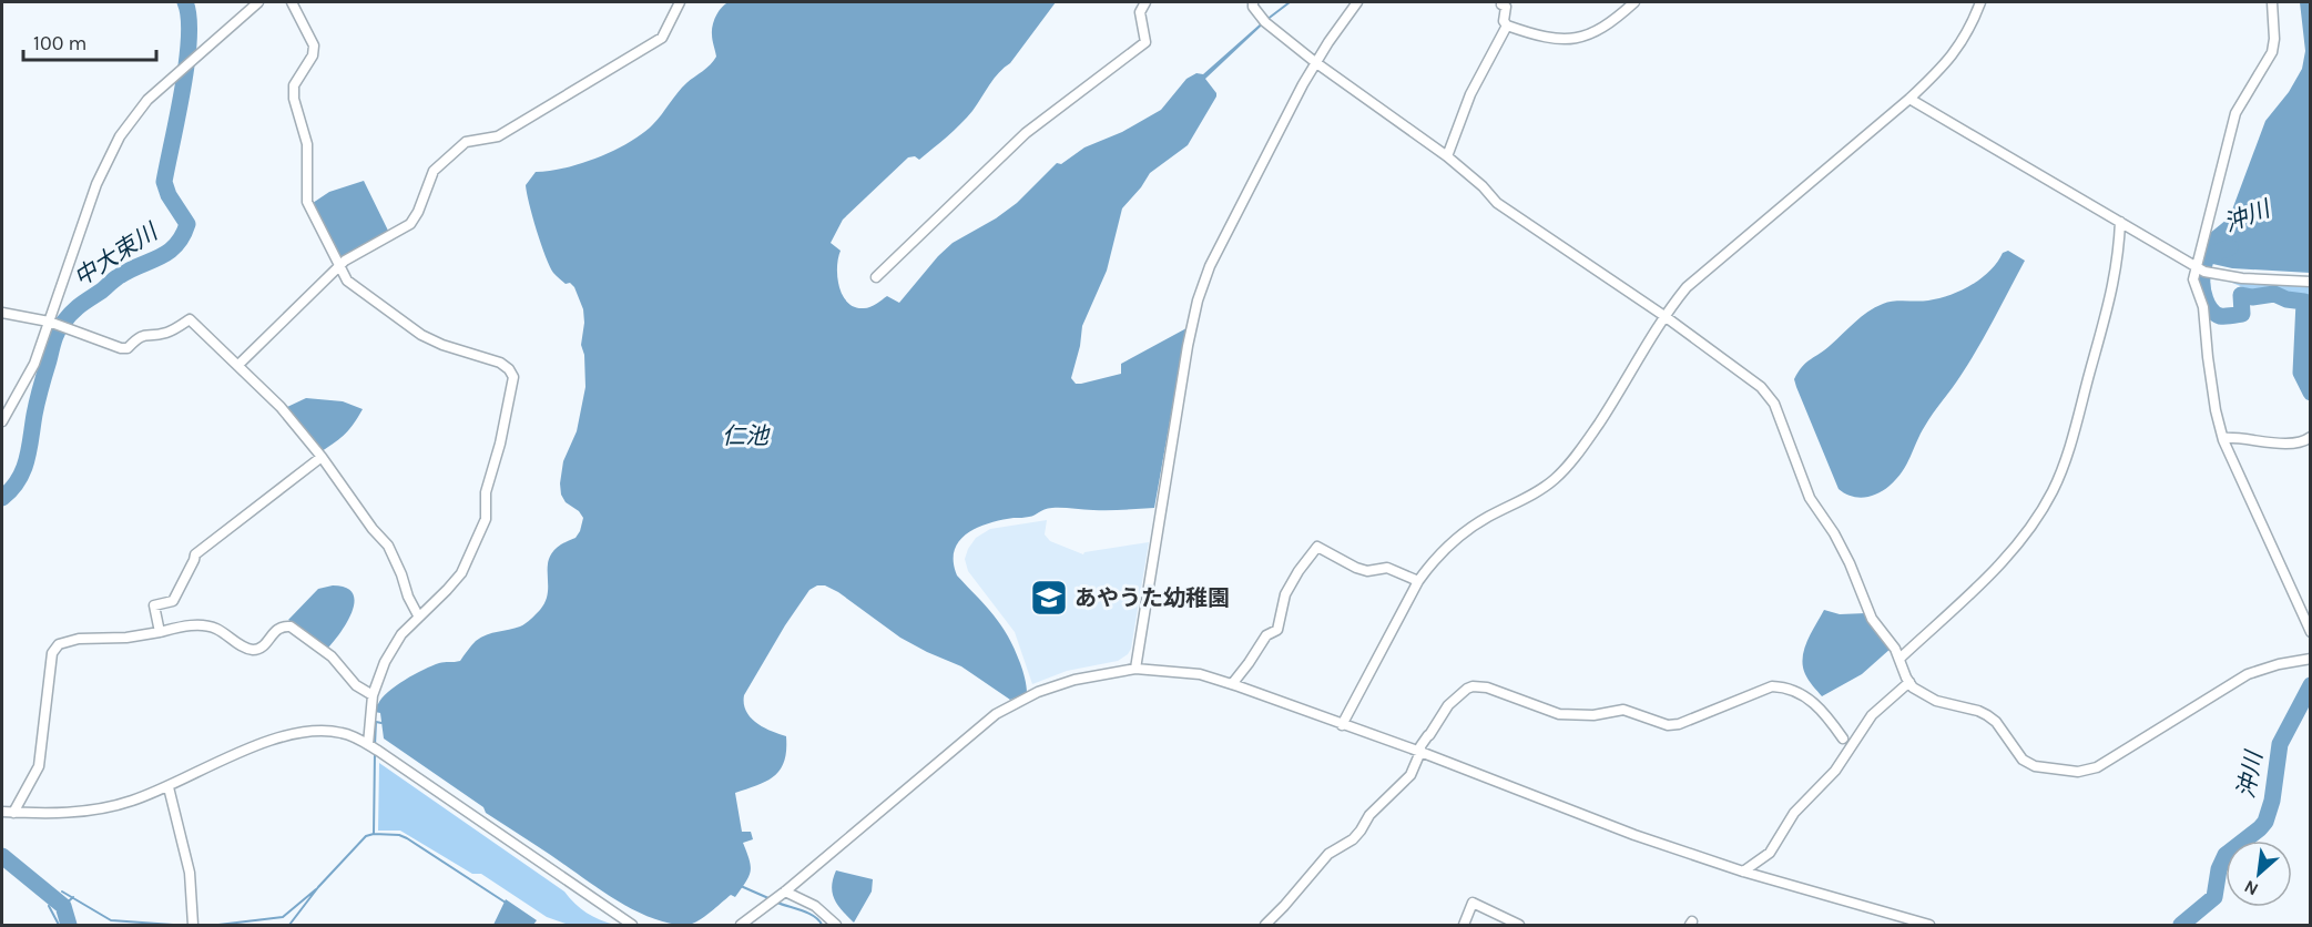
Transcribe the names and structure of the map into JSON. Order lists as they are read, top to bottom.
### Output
{
  "water": ["沖川", "中大束川", "仁池"],
  "places": {
    "school or university": ["あやうた幼稚園"]
  },
  "scale_bar": "100 m",
  "north": "bottom left"
}
